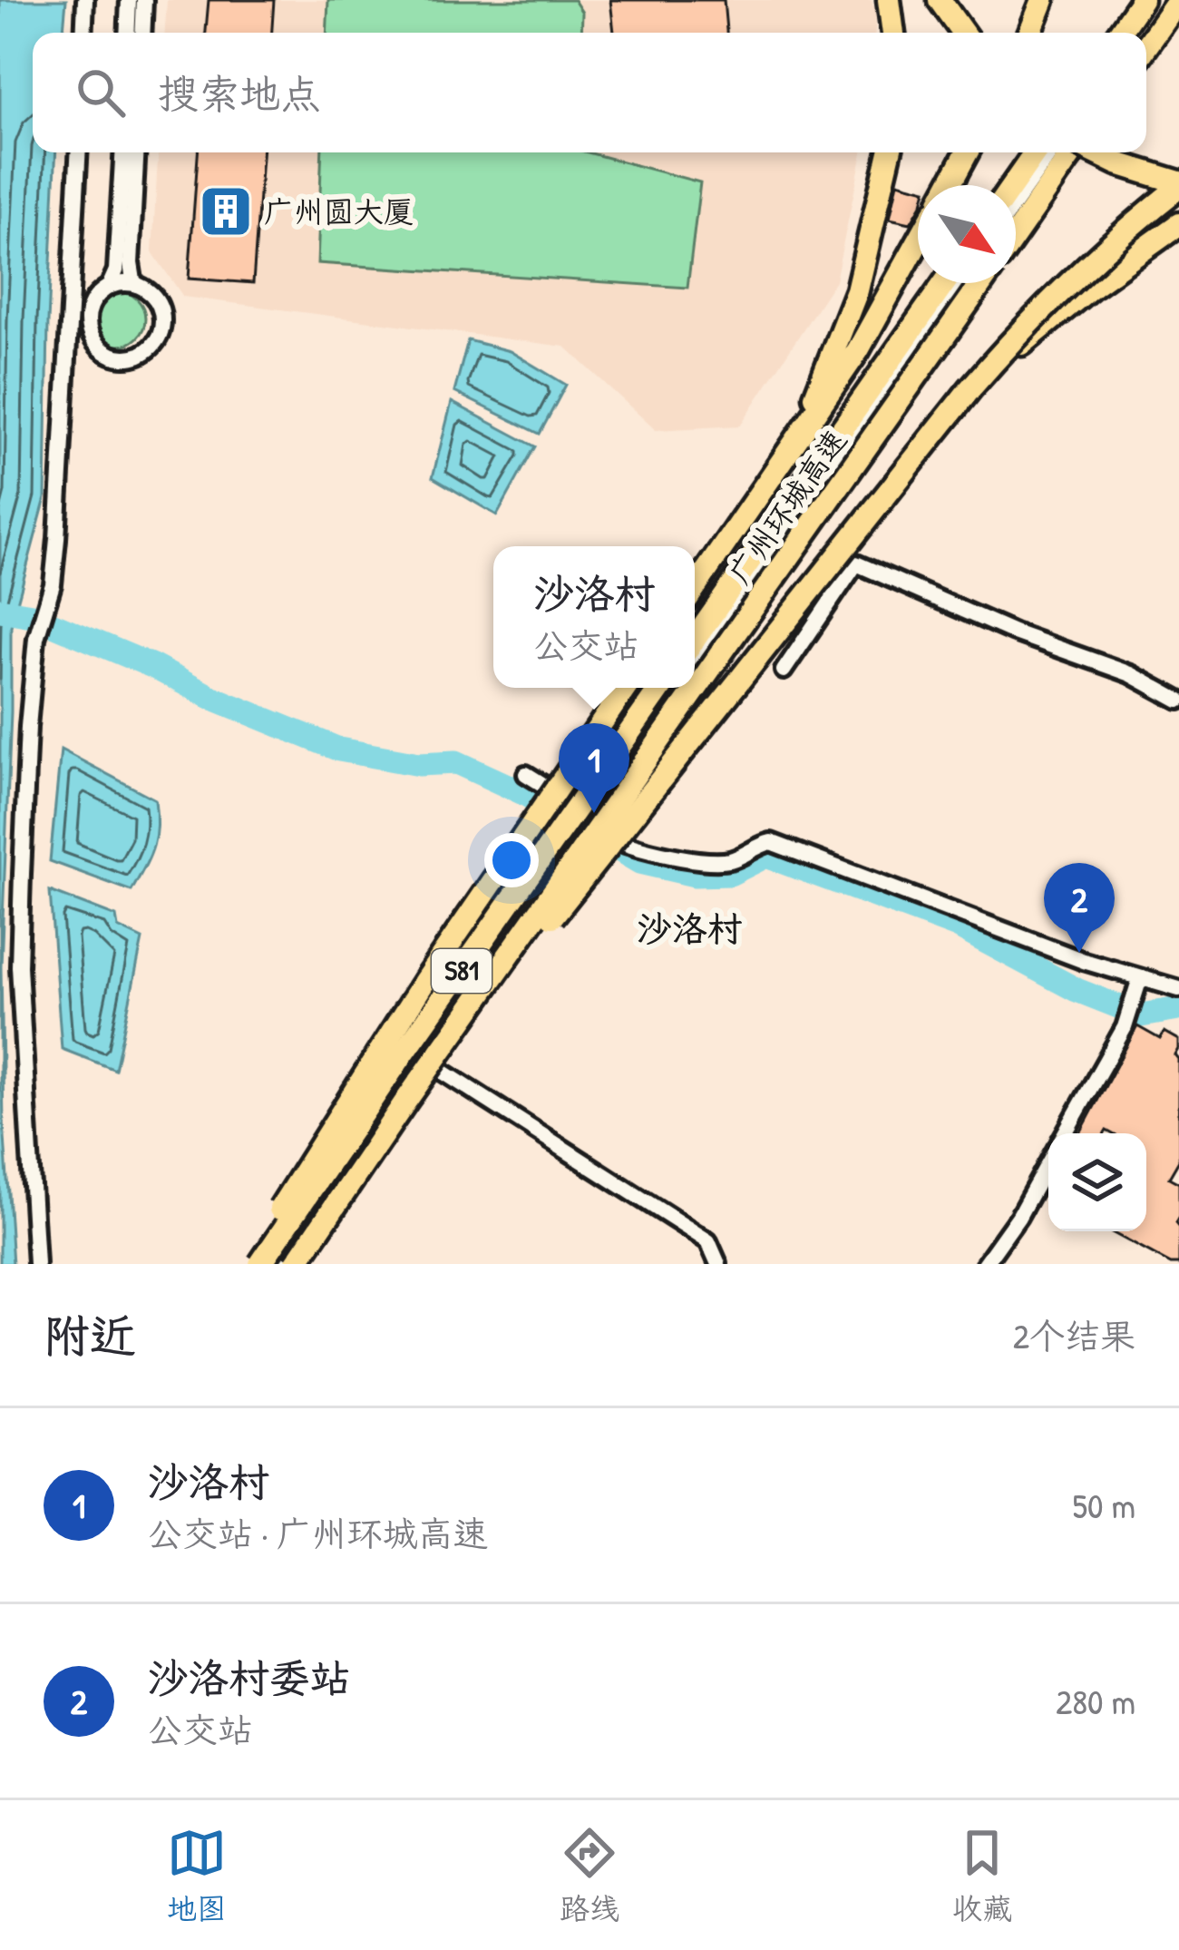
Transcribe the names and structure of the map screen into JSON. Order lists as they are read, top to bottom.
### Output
{
  "streets": {
    "highway": ["广州环城高速", "S81"]
  },
  "districts": ["沙洛村"],
  "places": {
    "building": ["广州圆大厦"]
  },
  "north": "bottom right",
  "page": {
    "search": "搜索地点",
    "popup": ["沙洛村", "公交站"],
    "pins": ["1", "2"],
    "heading": ["附近", "2个结果"],
    "list": [
      {
        "mark": "1",
        "name": "沙洛村",
        "note": "公交站 · 广州环城高速",
        "value": "50 m"
      },
      {
        "mark": "2",
        "name": "沙洛村委站",
        "note": "公交站",
        "value": "280 m"
      }
    ],
    "nav": ["地图", "路线", "收藏"]
  }
}
